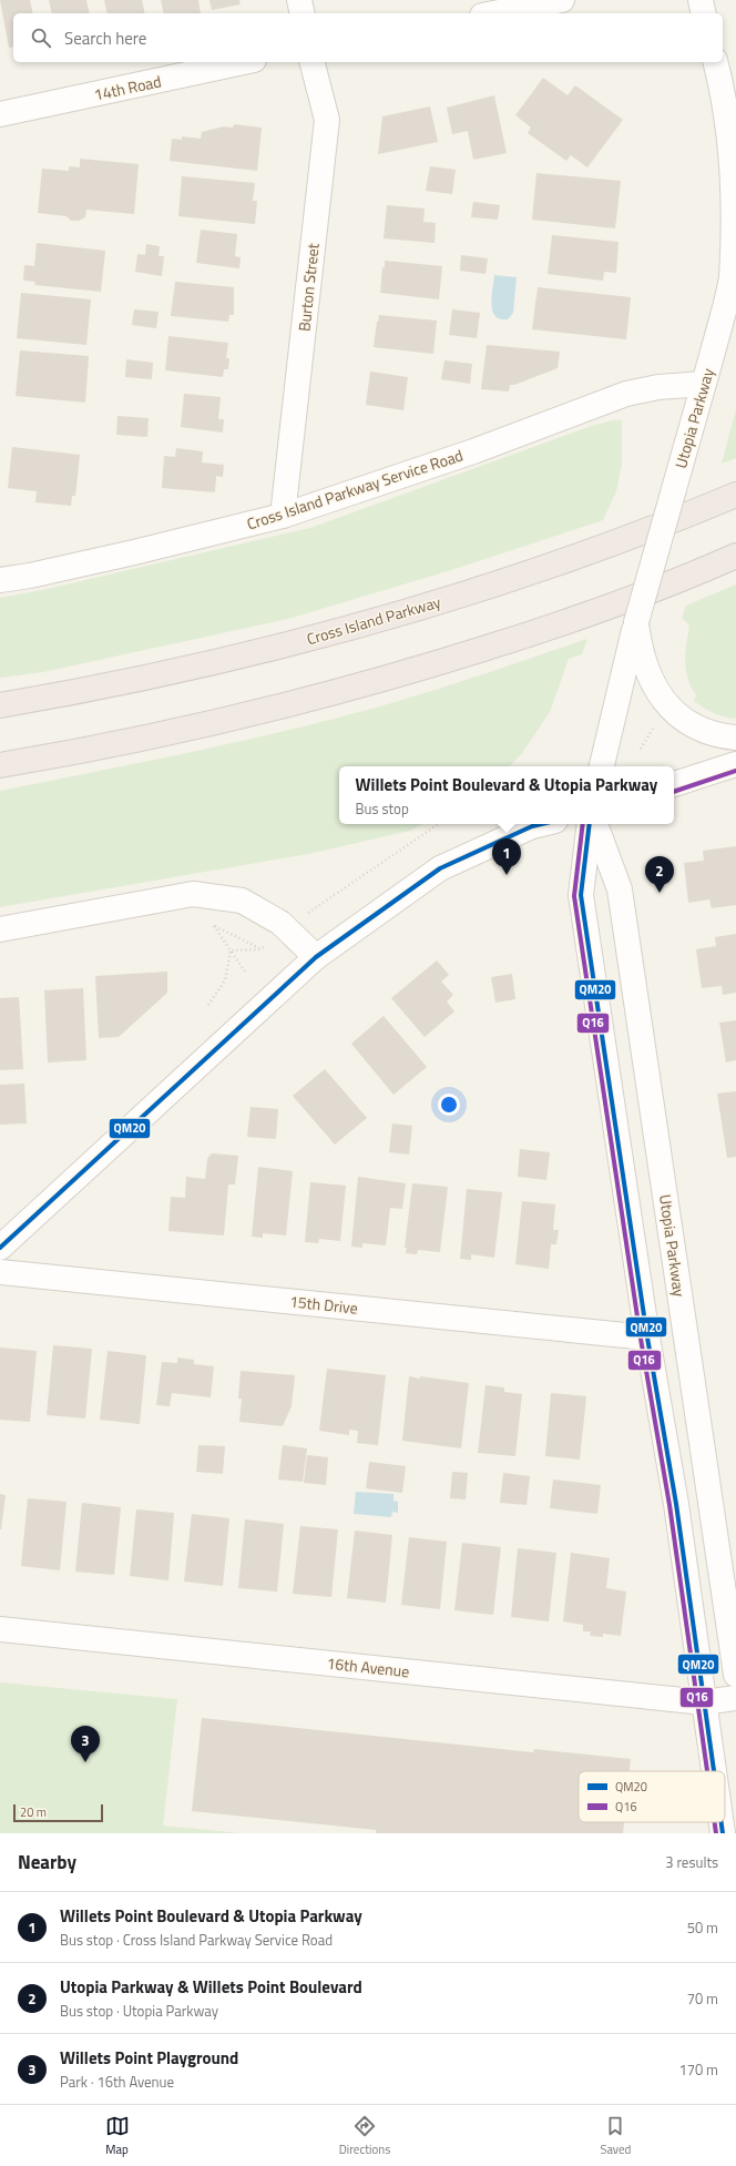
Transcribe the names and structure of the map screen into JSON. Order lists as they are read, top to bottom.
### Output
{
  "streets": {
    "highway": ["Cross Island Parkway"],
    "street": [
      "14th Road",
      "Burton Street",
      "Utopia Parkway",
      "Cross Island Parkway Service Road",
      "15th Drive",
      "16th Avenue"
    ]
  },
  "crossings": [
    ["Burton Street", "Cross Island Parkway Service Road"],
    ["Utopia Parkway", "Cross Island Parkway Service Road"]
  ],
  "lines": ["transit line Q16", "transit line QM20"],
  "legend": ["QM20", "Q16"],
  "scale_bar": "20 m",
  "page": {
    "search": "Search here",
    "popup": ["Willets Point Boulevard & Utopia Parkway", "Bus stop"],
    "pins": ["1", "2", "3"],
    "scale": "20 m",
    "heading": ["Nearby", "3 results"],
    "list": [
      {
        "mark": "1",
        "name": "Willets Point Boulevard & Utopia Parkway",
        "note": "Bus stop · Cross Island Parkway Service Road",
        "value": "50 m"
      },
      {
        "mark": "2",
        "name": "Utopia Parkway & Willets Point Boulevard",
        "note": "Bus stop · Utopia Parkway",
        "value": "70 m"
      },
      {
        "mark": "3",
        "name": "Willets Point Playground",
        "note": "Park · 16th Avenue",
        "value": "170 m"
      }
    ],
    "nav": ["Map", "Directions", "Saved"]
  }
}
